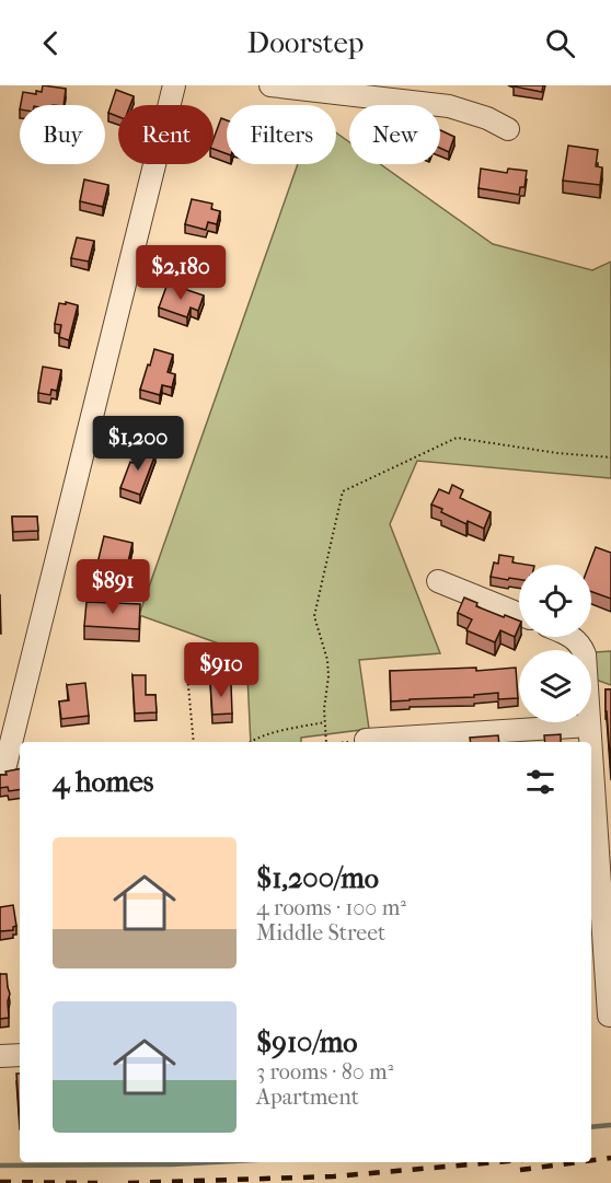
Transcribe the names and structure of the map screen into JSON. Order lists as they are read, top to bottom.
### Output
{
  "page": {
    "header": "Doorstep",
    "chip": [
      "Buy",
      "Rent",
      "Filters",
      "New"
    ],
    "price": [
      "$2,180",
      "$1,200",
      "$891",
      "$910"
    ],
    "heading": "4 homes",
    "list": [
      {
        "name": "$1,200/mo",
        "note": "4 rooms · 100 m² · Middle Street"
      },
      {
        "name": "$910/mo",
        "note": "3 rooms · 80 m² · Apartment"
      }
    ]
  }
}
